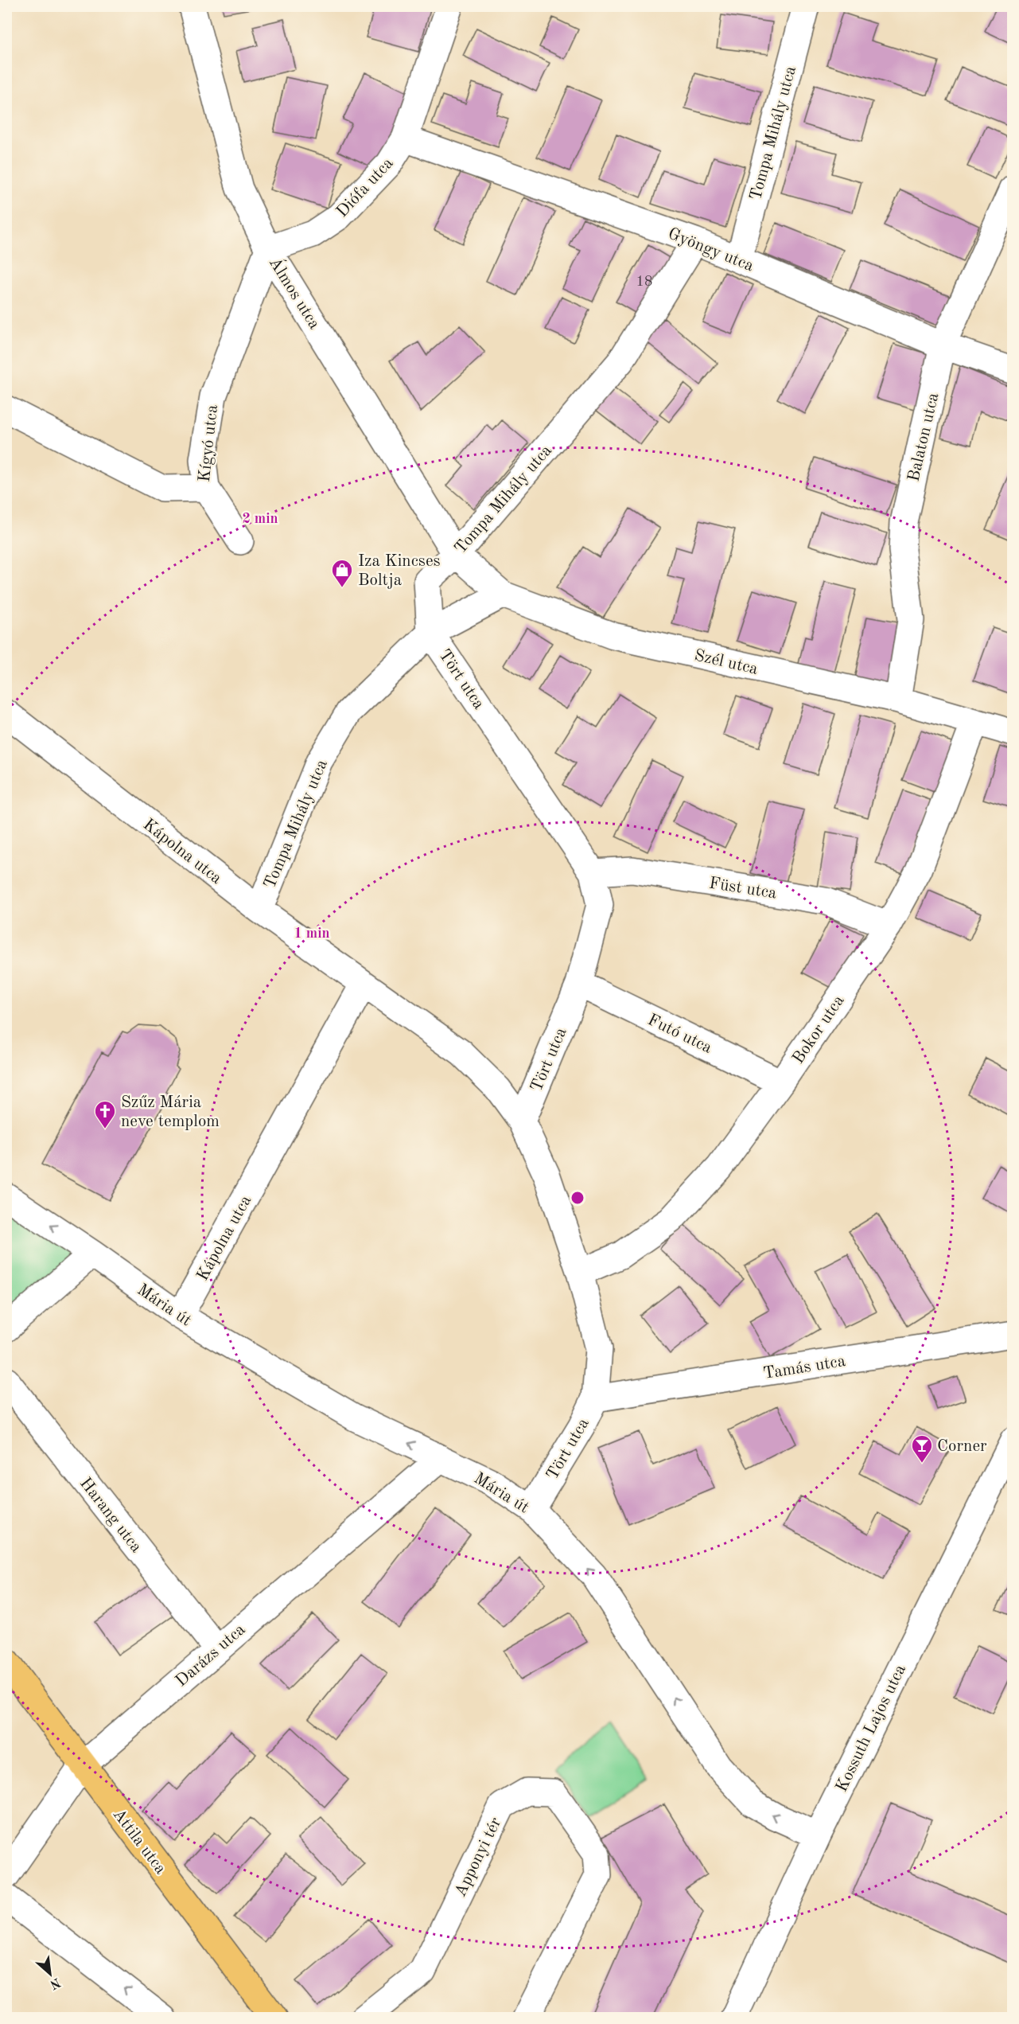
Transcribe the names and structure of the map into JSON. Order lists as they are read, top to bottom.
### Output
{
  "streets": {
    "main road": ["Attila utca"],
    "street": [
      "Tompa Mihály utca",
      "Diófa utca",
      "Gyöngy utca",
      "Álmos utca",
      "Balaton utca",
      "Kígyó utca",
      "Szél utca",
      "Tört utca",
      "Kápolna utca",
      "Füst utca",
      "Bokor utca",
      "Futó utca",
      "Mária út",
      "Tamás utca",
      "Harang utca",
      "Darázs utca",
      "Kossuth Lajos utca",
      "Apponyi tér"
    ]
  },
  "crossings": [
    ["Tompa Mihály utca", "Gyöngy utca"],
    ["Tompa Mihály utca", "Álmos utca"],
    ["Tompa Mihály utca", "Szél utca"],
    ["Tompa Mihály utca", "Tört utca"],
    ["Tompa Mihály utca", "Kápolna utca"],
    ["Diófa utca", "Gyöngy utca"],
    ["Diófa utca", "Álmos utca"],
    ["Diófa utca", "Kígyó utca"],
    ["Gyöngy utca", "Balaton utca"],
    ["Álmos utca", "Kígyó utca"],
    ["Álmos utca", "Szél utca"],
    ["Balaton utca", "Szél utca"],
    ["Szél utca", "Bokor utca"],
    ["Tört utca", "Kápolna utca"],
    ["Tört utca", "Füst utca"],
    ["Tört utca", "Bokor utca"],
    ["Tört utca", "Futó utca"],
    ["Tört utca", "Mária út"],
    ["Tört utca", "Tamás utca"],
    ["Kápolna utca", "Mária út"],
    ["Füst utca", "Bokor utca"],
    ["Bokor utca", "Futó utca"],
    ["Mária út", "Darázs utca"],
    ["Mária út", "Kossuth Lajos utca"],
    ["Harang utca", "Darázs utca"],
    ["Darázs utca", "Attila utca"]
  ],
  "one_way": ["Mária út"],
  "places": {
    "shop": ["Iza Kincses Boltja"],
    "church": ["Szűz Mária neve templom"],
    "bar": ["Corner"]
  },
  "house_numbers": ["18"],
  "north": "bottom right",
  "rings": ["2 min", "1 min"]
}
